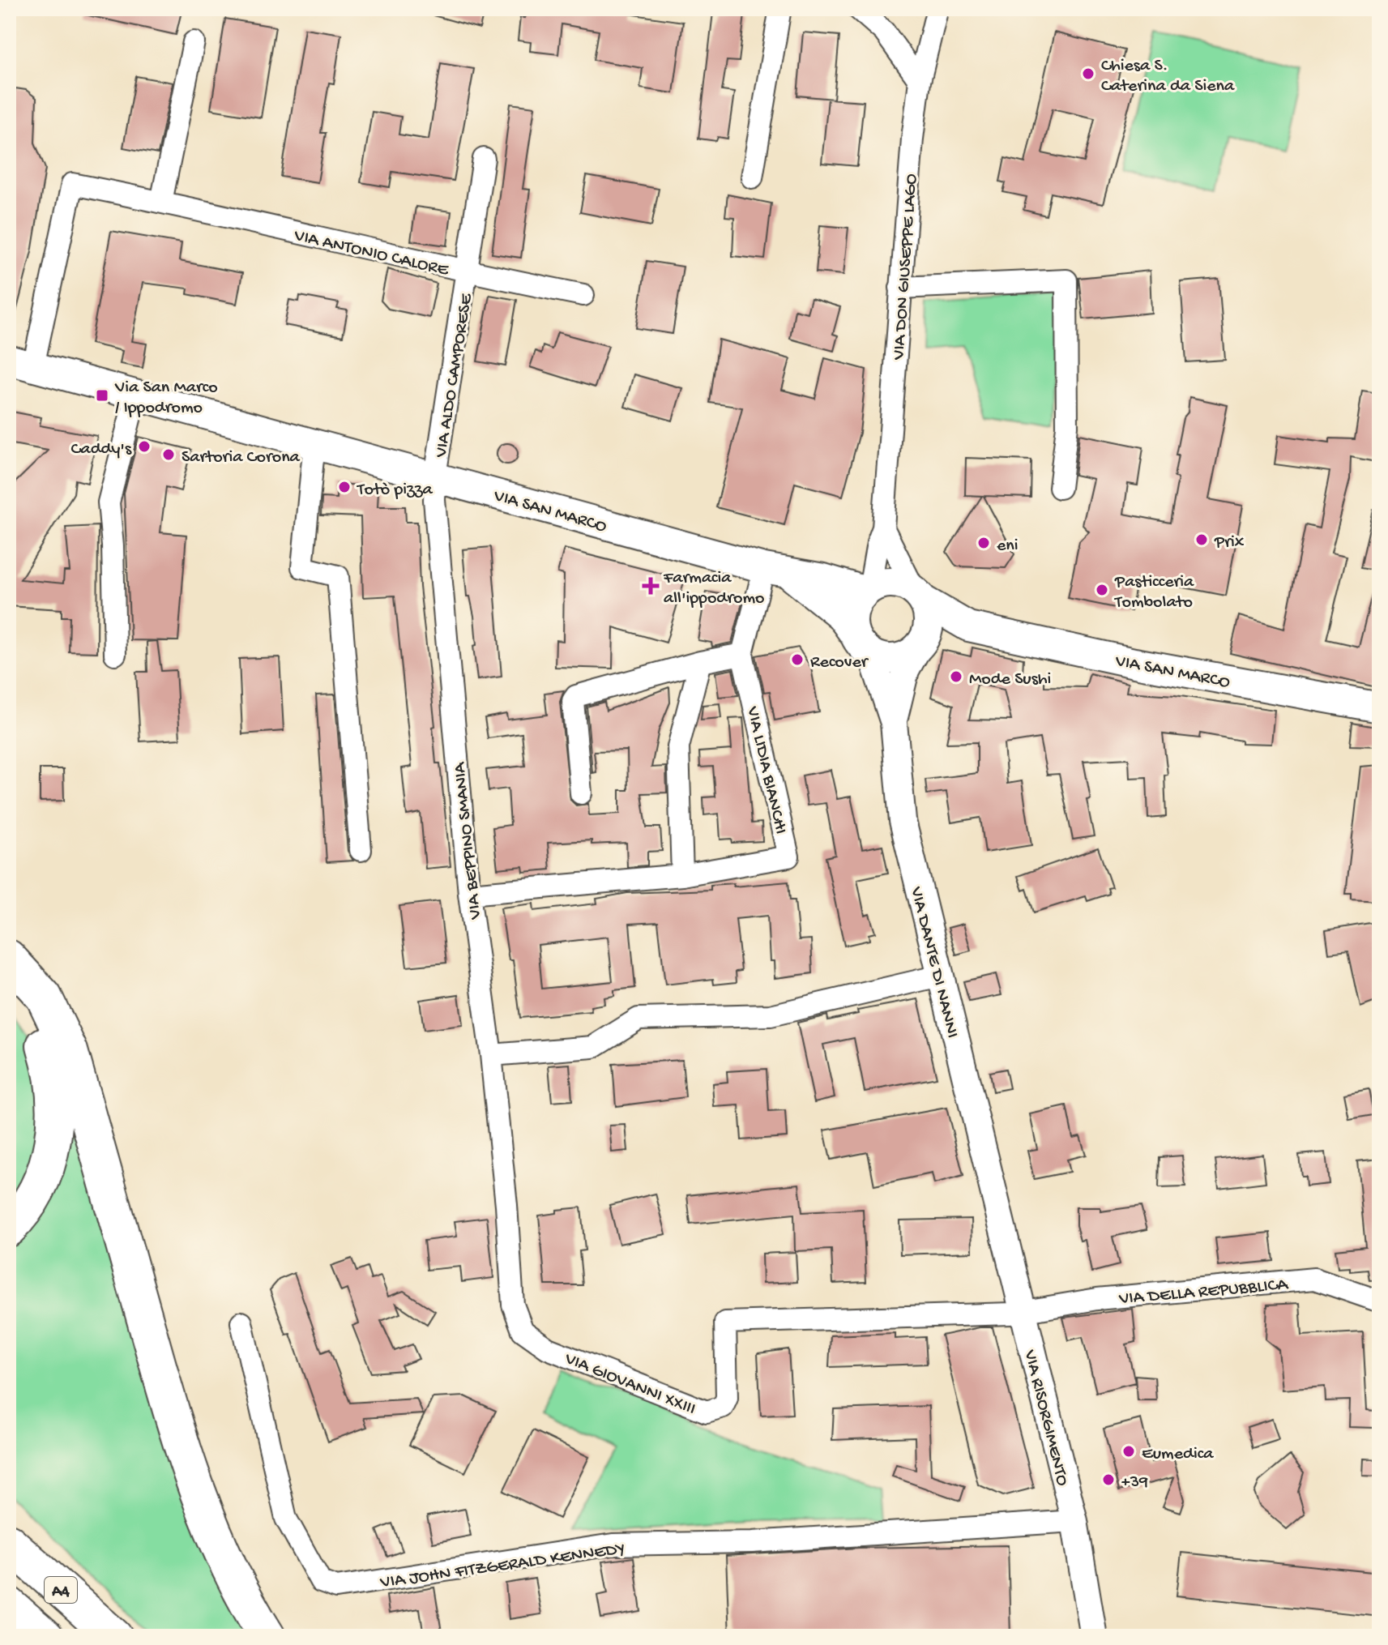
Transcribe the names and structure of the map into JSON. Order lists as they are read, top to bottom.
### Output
{
  "streets": {
    "highway": ["A4"],
    "main road": ["VIA SAN MARCO"],
    "street": [
      "VIA ANTONIO CALORE",
      "VIA DON GIUSEPPE LAGO",
      "VIA ALDO CAMPORESE",
      "VIA LIDIA BIANCHI",
      "VIA BEPPINO SMANIA",
      "VIA DANTE DI NANNI",
      "VIA DELLA REPUBBLICA",
      "VIA GIOVANNI XXIII",
      "VIA RISORGIMENTO",
      "VIA JOHN FITZGERALD KENNEDY"
    ]
  },
  "crossings": [
    ["VIA ANTONIO CALORE", "VIA ALDO CAMPORESE"],
    ["VIA ANTONIO CALORE", "VIA SAN MARCO"],
    ["VIA DON GIUSEPPE LAGO", "VIA SAN MARCO"],
    ["VIA DON GIUSEPPE LAGO", "VIA DANTE DI NANNI"],
    ["VIA ALDO CAMPORESE", "VIA SAN MARCO"],
    ["VIA ALDO CAMPORESE", "VIA BEPPINO SMANIA"],
    ["VIA SAN MARCO", "VIA LIDIA BIANCHI"],
    ["VIA SAN MARCO", "VIA BEPPINO SMANIA"],
    ["VIA SAN MARCO", "VIA DANTE DI NANNI"],
    ["VIA LIDIA BIANCHI", "VIA BEPPINO SMANIA"],
    ["VIA BEPPINO SMANIA", "VIA GIOVANNI XXIII"],
    ["VIA DANTE DI NANNI", "VIA RISORGIMENTO"],
    ["VIA DELLA REPUBBLICA", "VIA GIOVANNI XXIII"],
    ["VIA DELLA REPUBBLICA", "VIA RISORGIMENTO"],
    ["VIA GIOVANNI XXIII", "VIA RISORGIMENTO"],
    ["VIA RISORGIMENTO", "VIA JOHN FITZGERALD KENNEDY"]
  ],
  "places": {
    "other": [
      "Chiesa S. Caterina da Siena",
      "Caddy's",
      "Sartoria Corona",
      "Totò pizza",
      "Prix",
      "eni",
      "Pasticceria Tombolato",
      "Recover",
      "Mode Sushi",
      "Eumedica",
      "+39"
    ],
    "transit": ["Via San Marco / Ippodromo"],
    "health": ["Farmacia all'ippodromo"]
  }
}
